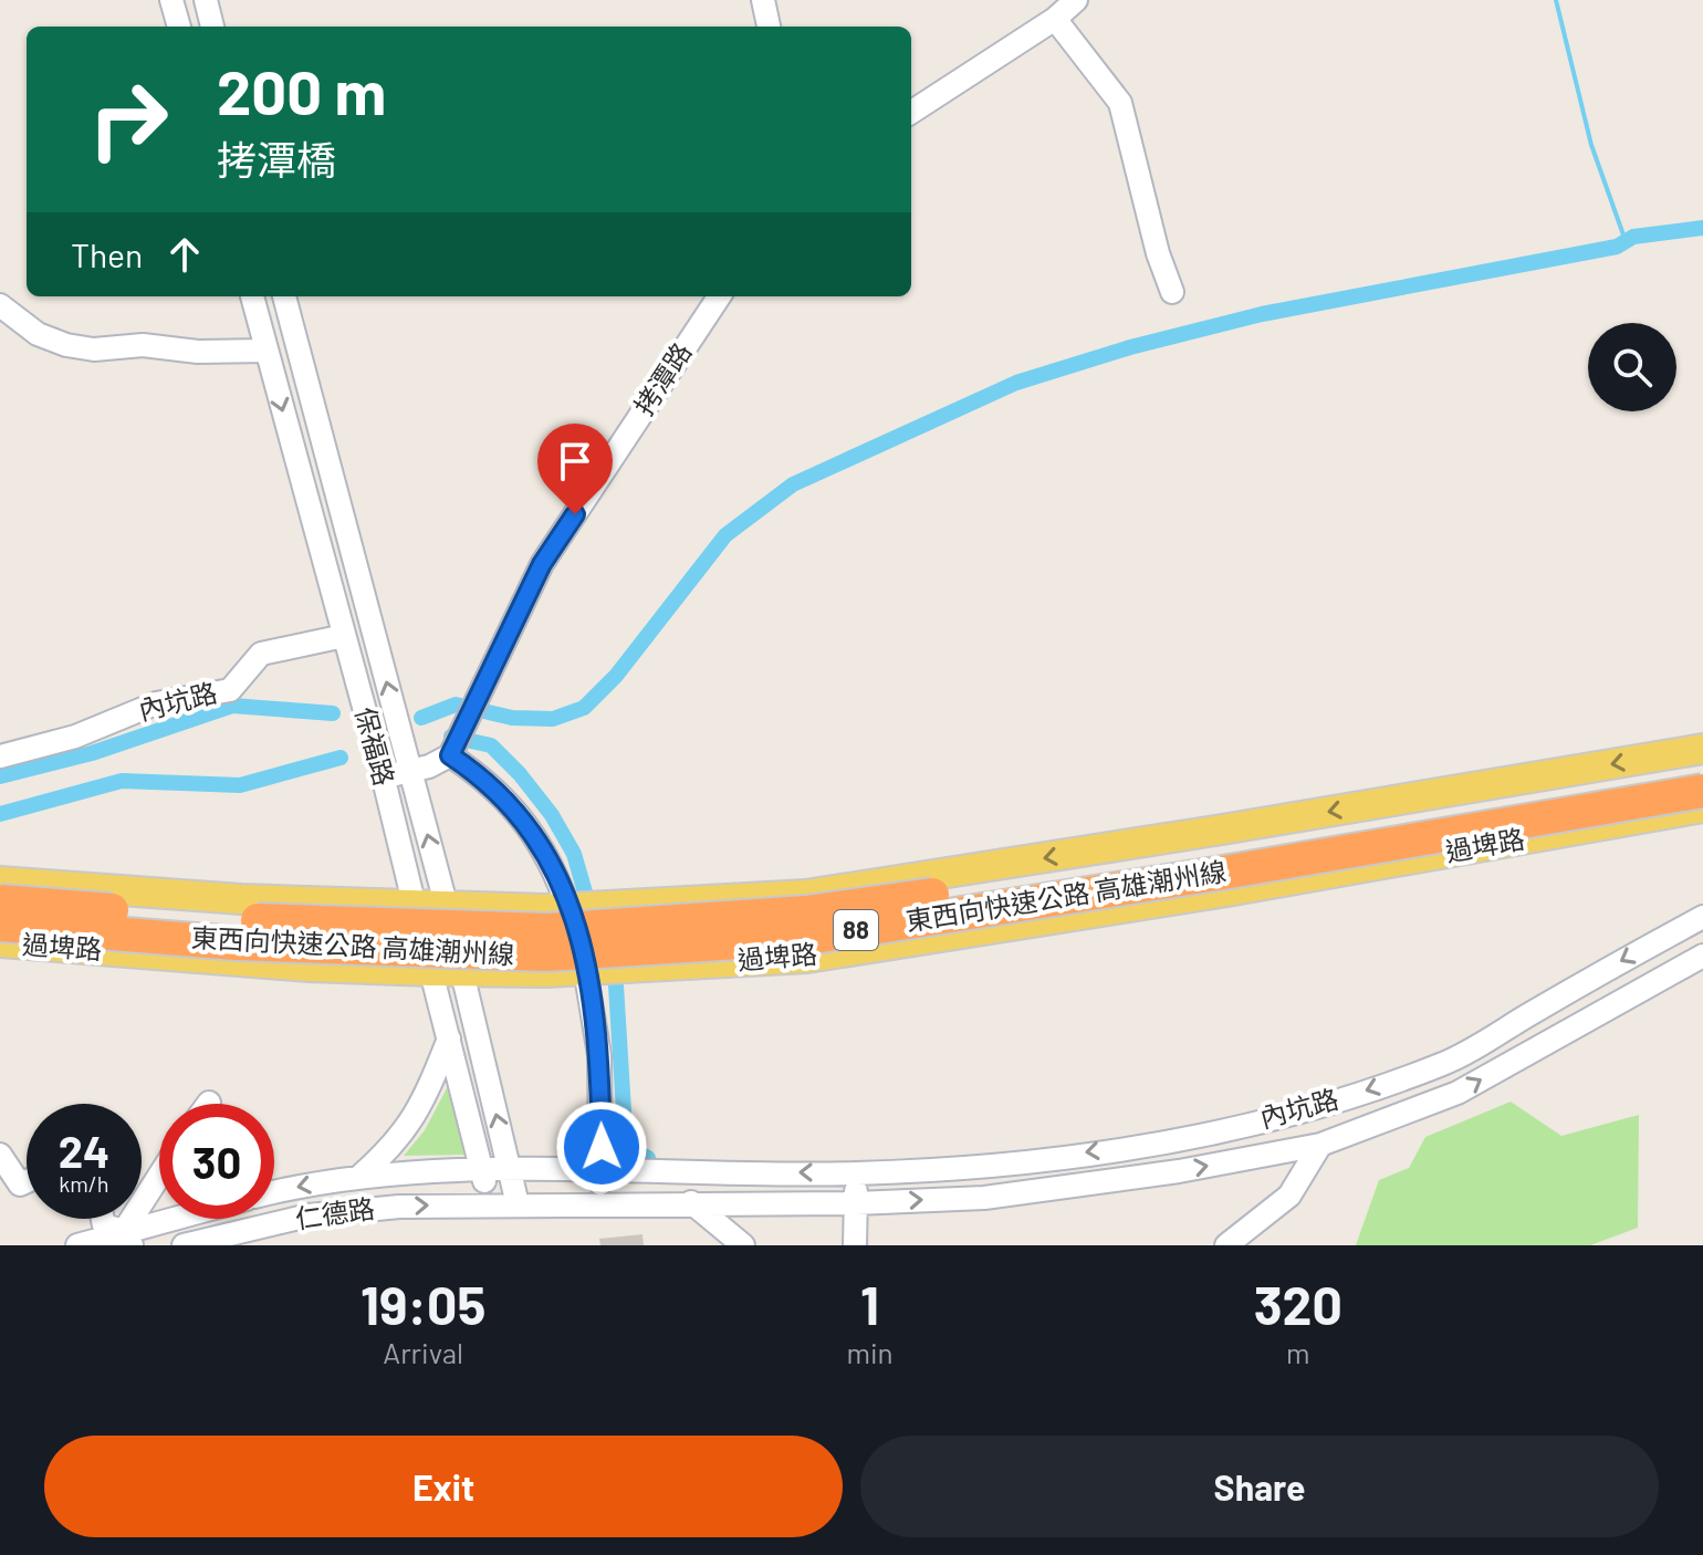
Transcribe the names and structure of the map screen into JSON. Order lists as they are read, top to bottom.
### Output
{
  "streets": {
    "highway": ["東西向快速公路 高雄潮州線", "88"],
    "main road": ["過埤路"],
    "street": [
      "拷潭路",
      "內坑路",
      "保福路",
      "仁德路"
    ]
  },
  "crossings": [
    ["內坑路", "保福路"],
    ["內坑路", "仁德路"],
    ["保福路", "過埤路"],
    ["保福路", "仁德路"]
  ],
  "page": {
    "turn": ["200 m", "拷潭橋"],
    "then": "Then",
    "speed": "24 km/h",
    "limit": "30",
    "eta": [
      "19:05",
      "Arrival",
      "1",
      "min",
      "320",
      "m"
    ],
    "buttons": ["Exit", "Share"]
  }
}
